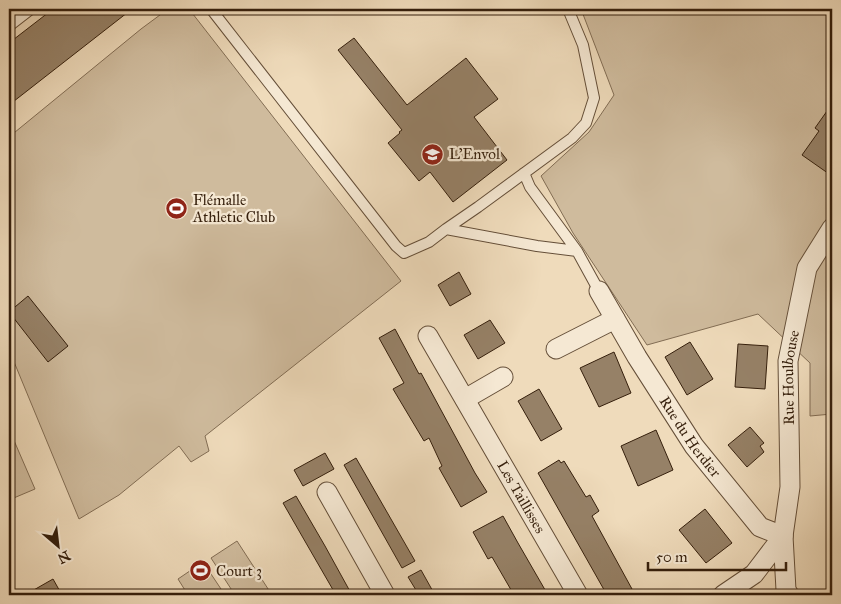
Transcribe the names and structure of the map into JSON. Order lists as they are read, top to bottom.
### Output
{
  "streets": {
    "street": ["Rue Houlbouse", "Rue du Herdier", "Les Taillisses"]
  },
  "crossings": [
    ["Rue Houlbouse", "Rue du Herdier"]
  ],
  "places": {
    "school or university": ["L’Envol"],
    "sports": ["Flémalle Athletic Club", "Court 3"]
  },
  "scale_bar": "50 m",
  "north": "bottom right"
}
